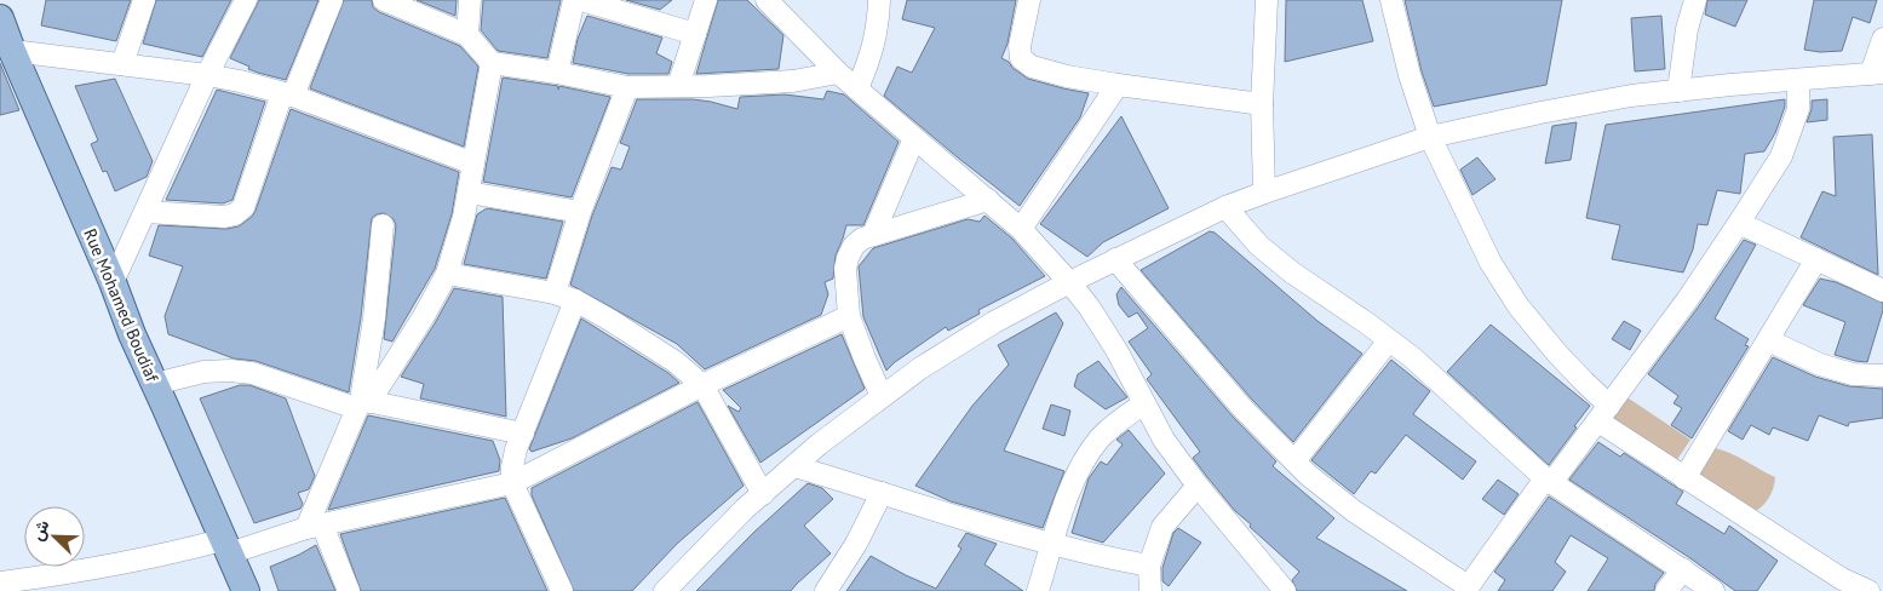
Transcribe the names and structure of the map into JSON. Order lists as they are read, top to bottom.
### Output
{
  "streets": {
    "main road": ["Rue Mohamed Boudiaf"]
  },
  "north": "top left"
}
